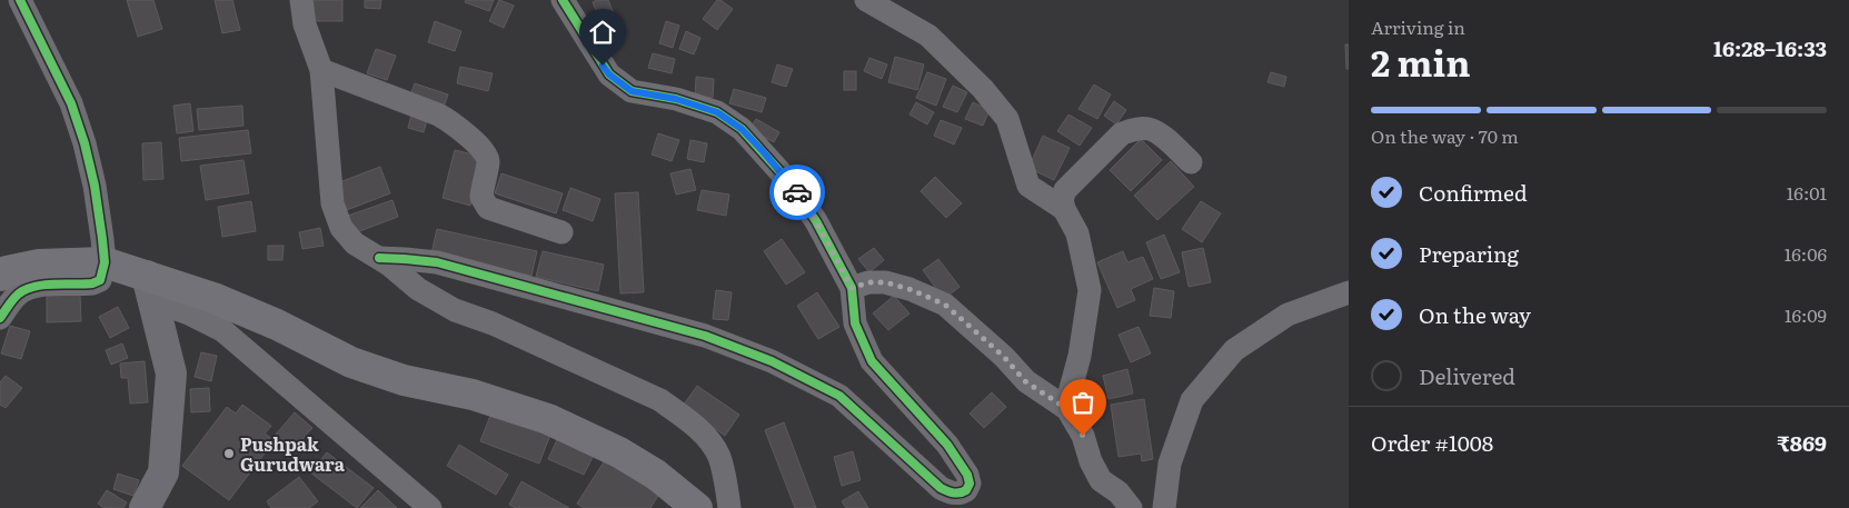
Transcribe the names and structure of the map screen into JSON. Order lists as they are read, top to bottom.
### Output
{
  "places": ["Pushpak Gurudwara"],
  "page": {
    "heading": ["2 min", "Arriving in", "16:28–16:33"],
    "panel": ["Order #1008", "₹869"],
    "bar": "On the way · 70 m",
    "list": [
      ["Confirmed", "16:01"],
      ["Preparing", "16:06"],
      ["On the way", "16:09"],
      "Delivered"
    ]
  }
}
